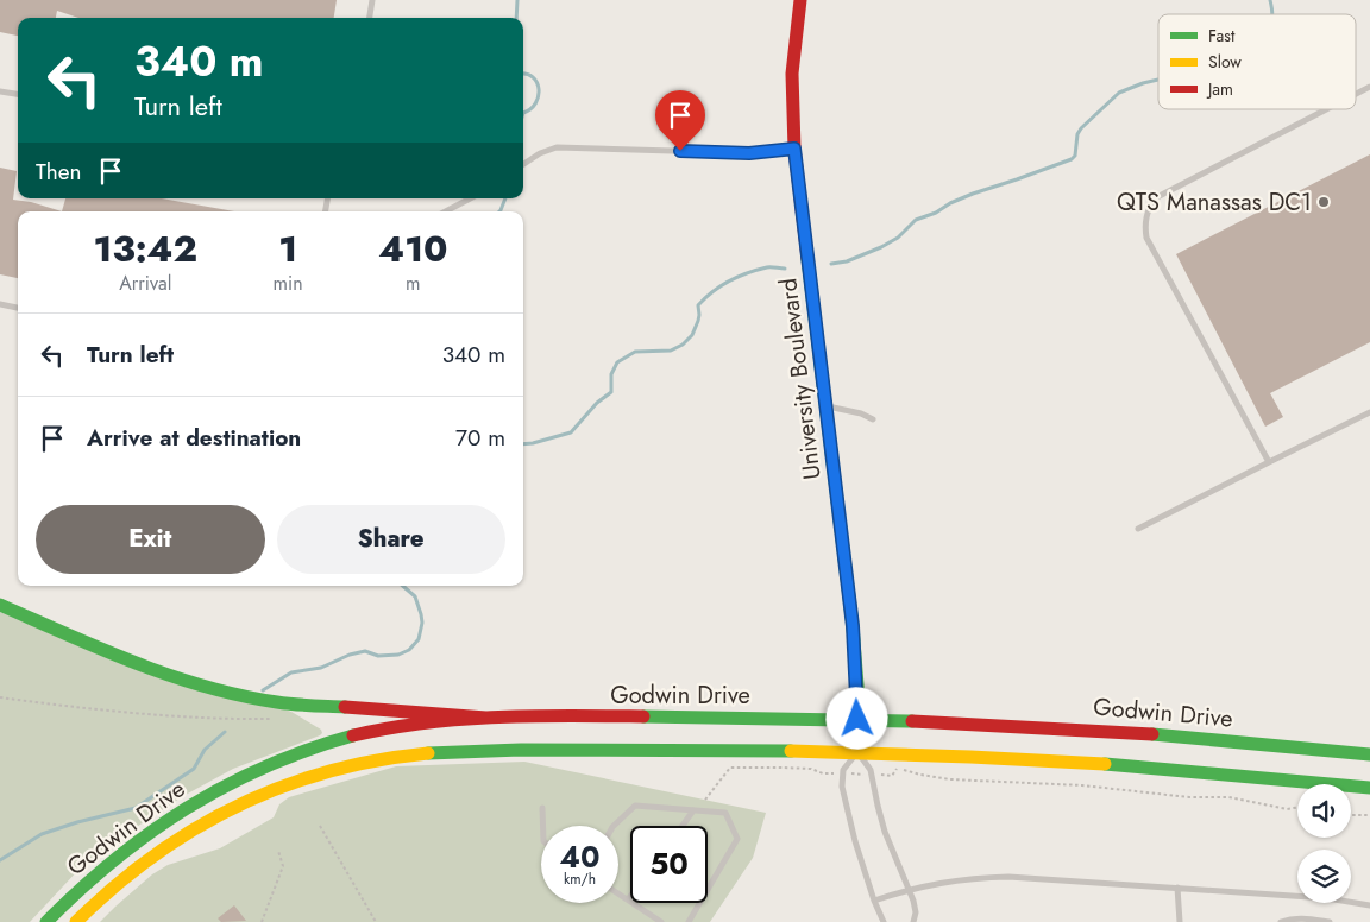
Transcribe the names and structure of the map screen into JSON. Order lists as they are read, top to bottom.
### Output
{
  "streets": {
    "main road": ["University Boulevard", "Godwin Drive"]
  },
  "crossings": [
    ["University Boulevard", "Godwin Drive"]
  ],
  "places": ["QTS Manassas DC1"],
  "legend": ["Fast", "Slow", "Jam"],
  "page": {
    "turn": ["340 m", "Turn left"],
    "then": "Then",
    "eta": [
      "13:42",
      "Arrival",
      "1",
      "min",
      "410",
      "m"
    ],
    "list": [
      {
        "name": "Turn left",
        "value": "340 m"
      },
      {
        "name": "Arrive at destination",
        "value": "70 m"
      }
    ],
    "buttons": ["Exit", "Share"],
    "speed": "40 km/h",
    "limit": "50"
  }
}
